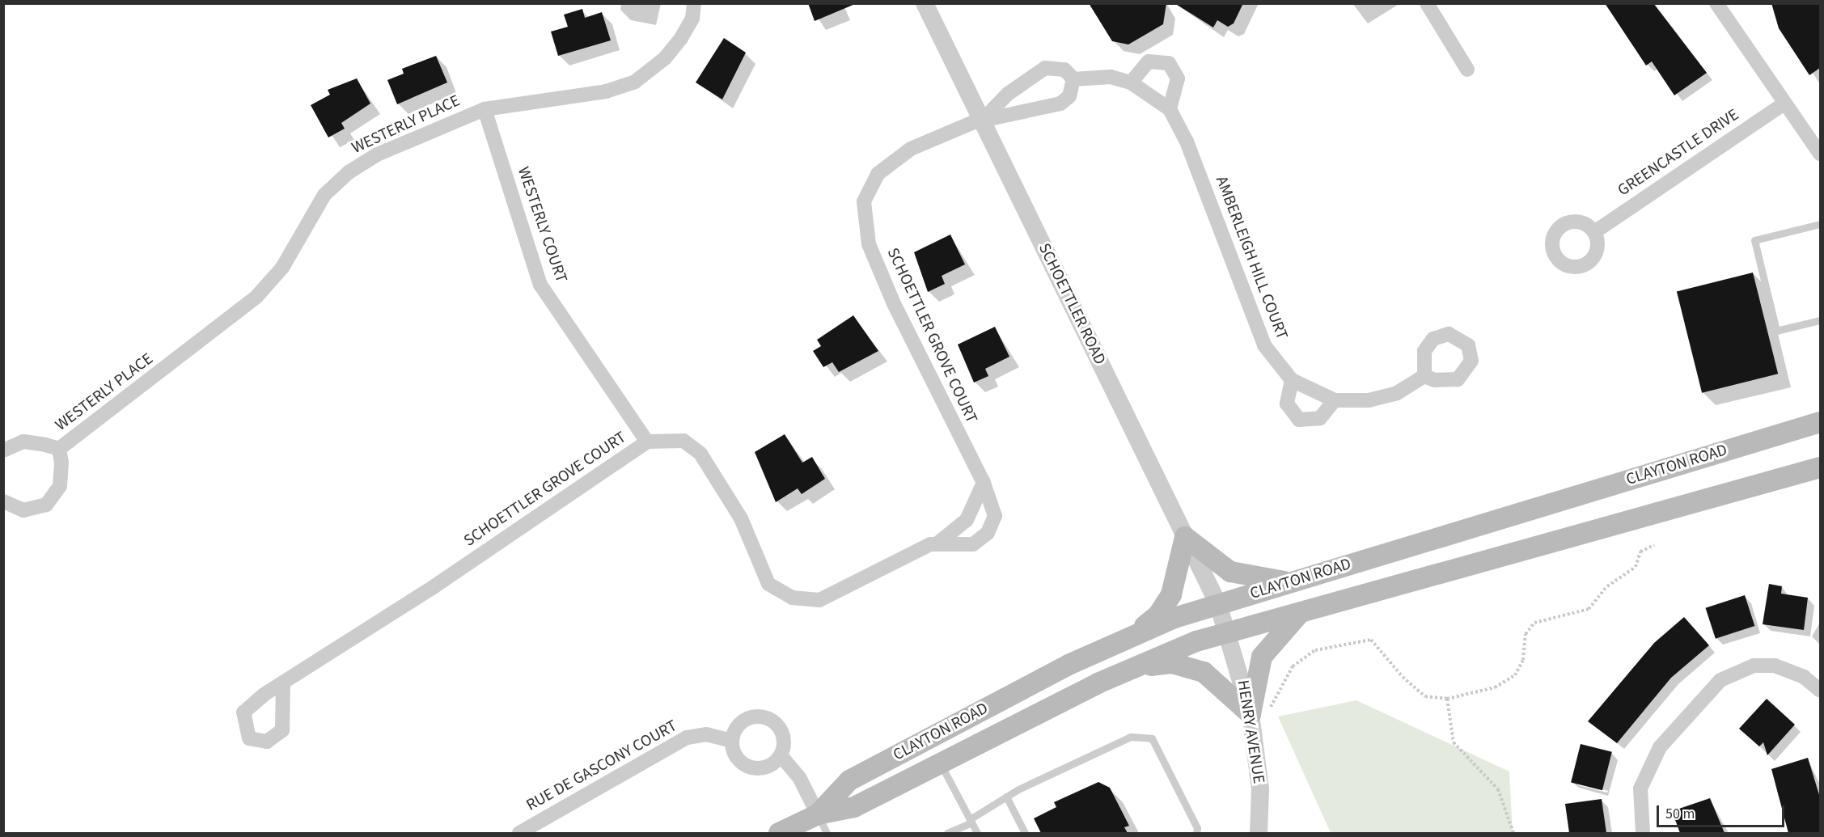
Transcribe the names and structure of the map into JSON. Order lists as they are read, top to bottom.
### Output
{
  "streets": {
    "main road": ["CLAYTON ROAD"],
    "street": [
      "WESTERLY PLACE",
      "GREENCASTLE DRIVE",
      "WESTERLY COURT",
      "AMBERLEIGH HILL COURT",
      "SCHOETTLER ROAD",
      "SCHOETTLER GROVE COURT",
      "HENRY AVENUE",
      "RUE DE GASCONY COURT"
    ]
  },
  "crossings": [
    ["WESTERLY PLACE", "WESTERLY COURT"],
    ["WESTERLY COURT", "SCHOETTLER GROVE COURT"],
    ["SCHOETTLER ROAD", "SCHOETTLER GROVE COURT"],
    ["SCHOETTLER ROAD", "CLAYTON ROAD"],
    ["SCHOETTLER ROAD", "HENRY AVENUE"],
    ["CLAYTON ROAD", "HENRY AVENUE"]
  ],
  "scale_bar": "50 m"
}
